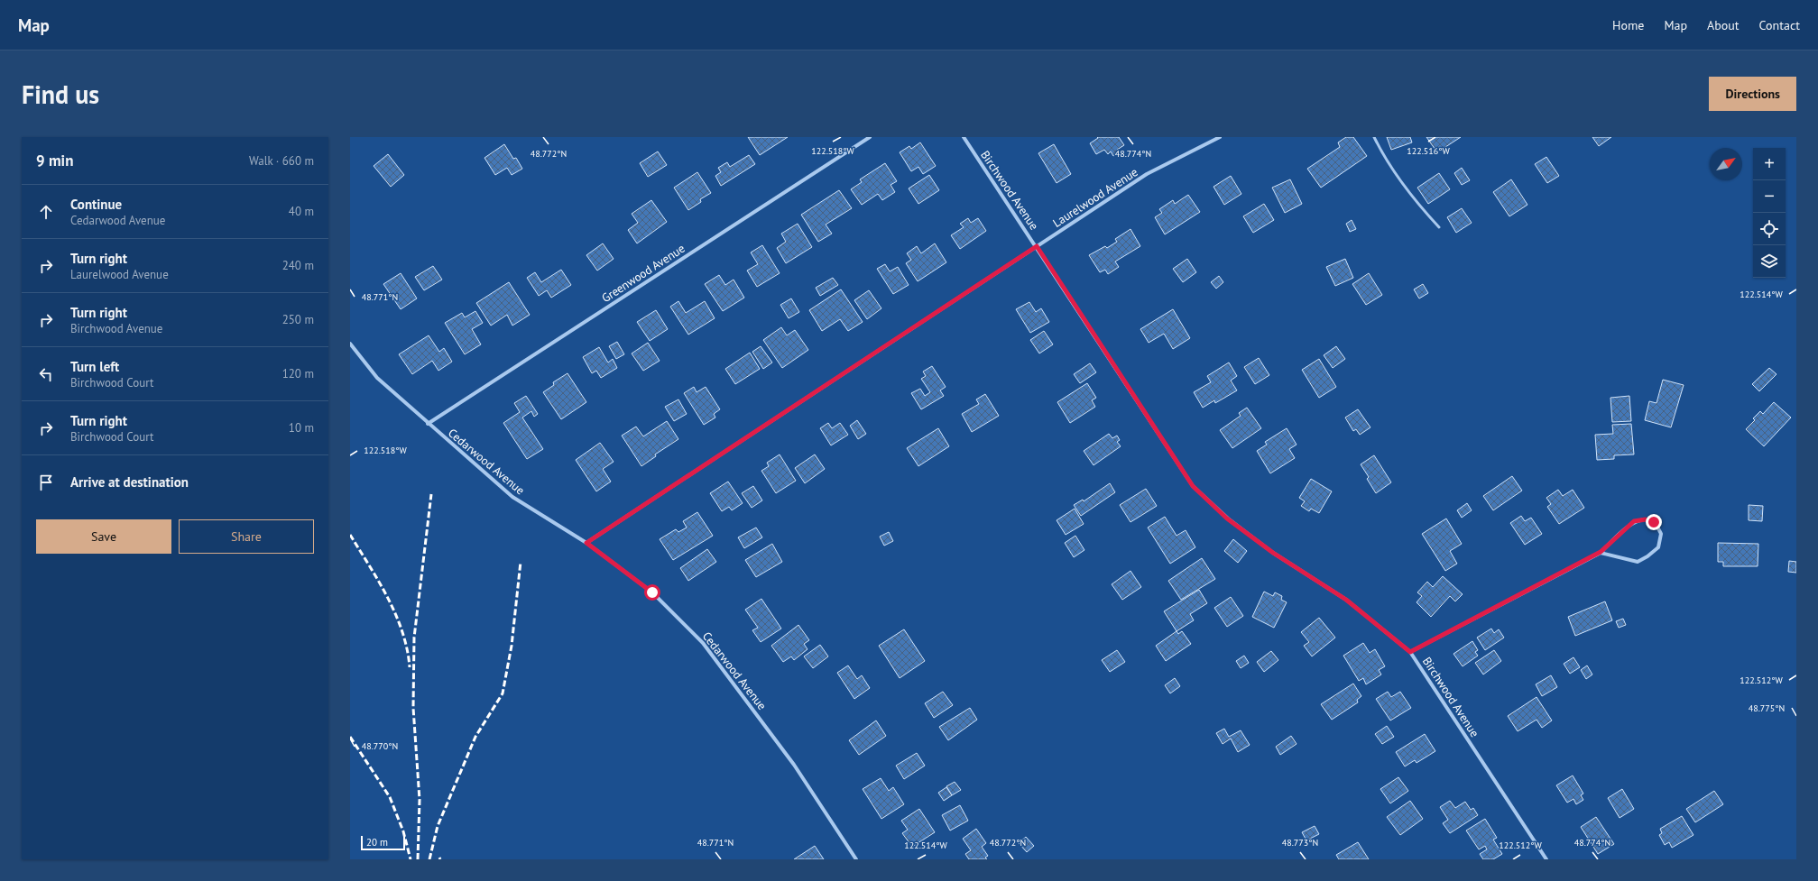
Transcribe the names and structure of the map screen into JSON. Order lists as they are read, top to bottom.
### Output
{
  "streets": {
    "street": [
      "Birchwood Avenue",
      "Laurelwood Avenue",
      "Greenwood Avenue",
      "Cedarwood Avenue"
    ]
  },
  "crossings": [
    ["Birchwood Avenue", "Laurelwood Avenue"],
    ["Laurelwood Avenue", "Cedarwood Avenue"],
    ["Greenwood Avenue", "Cedarwood Avenue"]
  ],
  "scale_bar": "20 m",
  "north": "top right",
  "page": {
    "header": "Map",
    "nav": [
      "Home",
      "Map",
      "About",
      "Contact"
    ],
    "buttons": [
      "Directions",
      ["Save", "Share"]
    ],
    "title": "Find us",
    "heading": ["9 min", "Walk · 660 m"],
    "map_buttons": ["+", "−"],
    "list": [
      ["Continue", "Cedarwood Avenue", "40 m"],
      ["Turn right", "Laurelwood Avenue", "240 m"],
      ["Turn right", "Birchwood Avenue", "250 m"],
      ["Turn left", "Birchwood Court", "120 m"],
      ["Turn right", "Birchwood Court", "10 m"],
      "Arrive at destination"
    ],
    "scale": "20 m"
  },
  "coordinates": [
    "122.518°W",
    "122.516°W",
    "48.772°N",
    "48.774°N",
    "122.514°W",
    "48.771°N",
    "122.512°W",
    "48.775°N",
    "48.770°N",
    "48.773°N"
  ]
}
